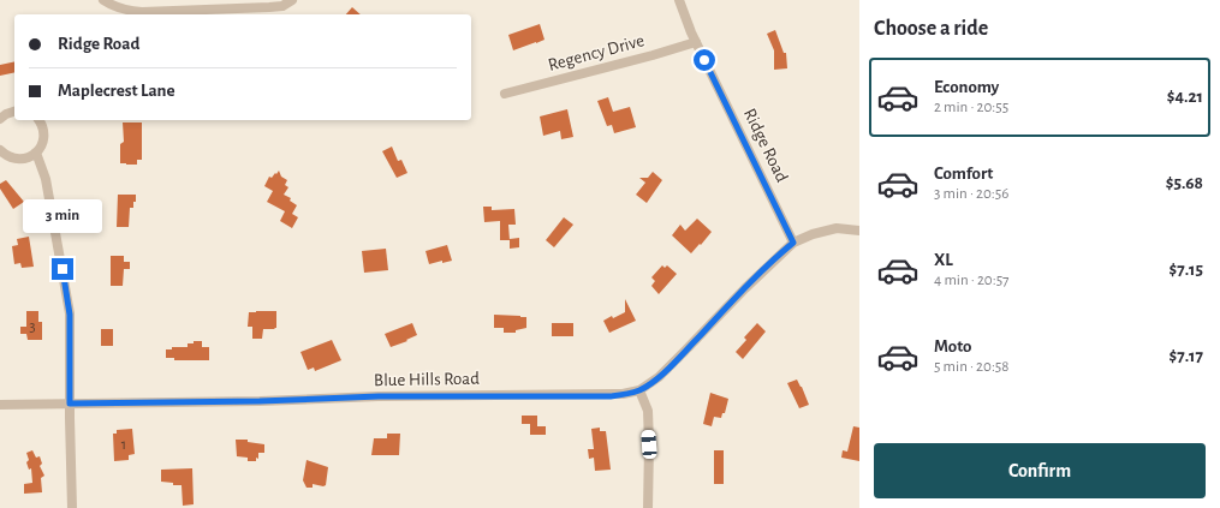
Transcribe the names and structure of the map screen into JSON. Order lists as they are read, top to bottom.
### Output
{
  "streets": {
    "street": ["Regency Drive", "Ridge Road", "Blue Hills Road"]
  },
  "crossings": [
    ["Regency Drive", "Ridge Road"],
    ["Ridge Road", "Blue Hills Road"]
  ],
  "house_numbers": ["3", "1"],
  "page": {
    "heading": "Choose a ride",
    "banner": ["Ridge Road", "Maplecrest Lane"],
    "list": [
      {
        "name": "Economy",
        "note": "2 min · 20:55",
        "value": "$4.21"
      },
      {
        "name": "Comfort",
        "note": "3 min · 20:56",
        "value": "$5.68"
      },
      {
        "name": "XL",
        "note": "4 min · 20:57",
        "value": "$7.15"
      },
      {
        "name": "Moto",
        "note": "5 min · 20:58",
        "value": "$7.17"
      }
    ],
    "bubble": "3 min",
    "buttons": "Confirm"
  }
}
